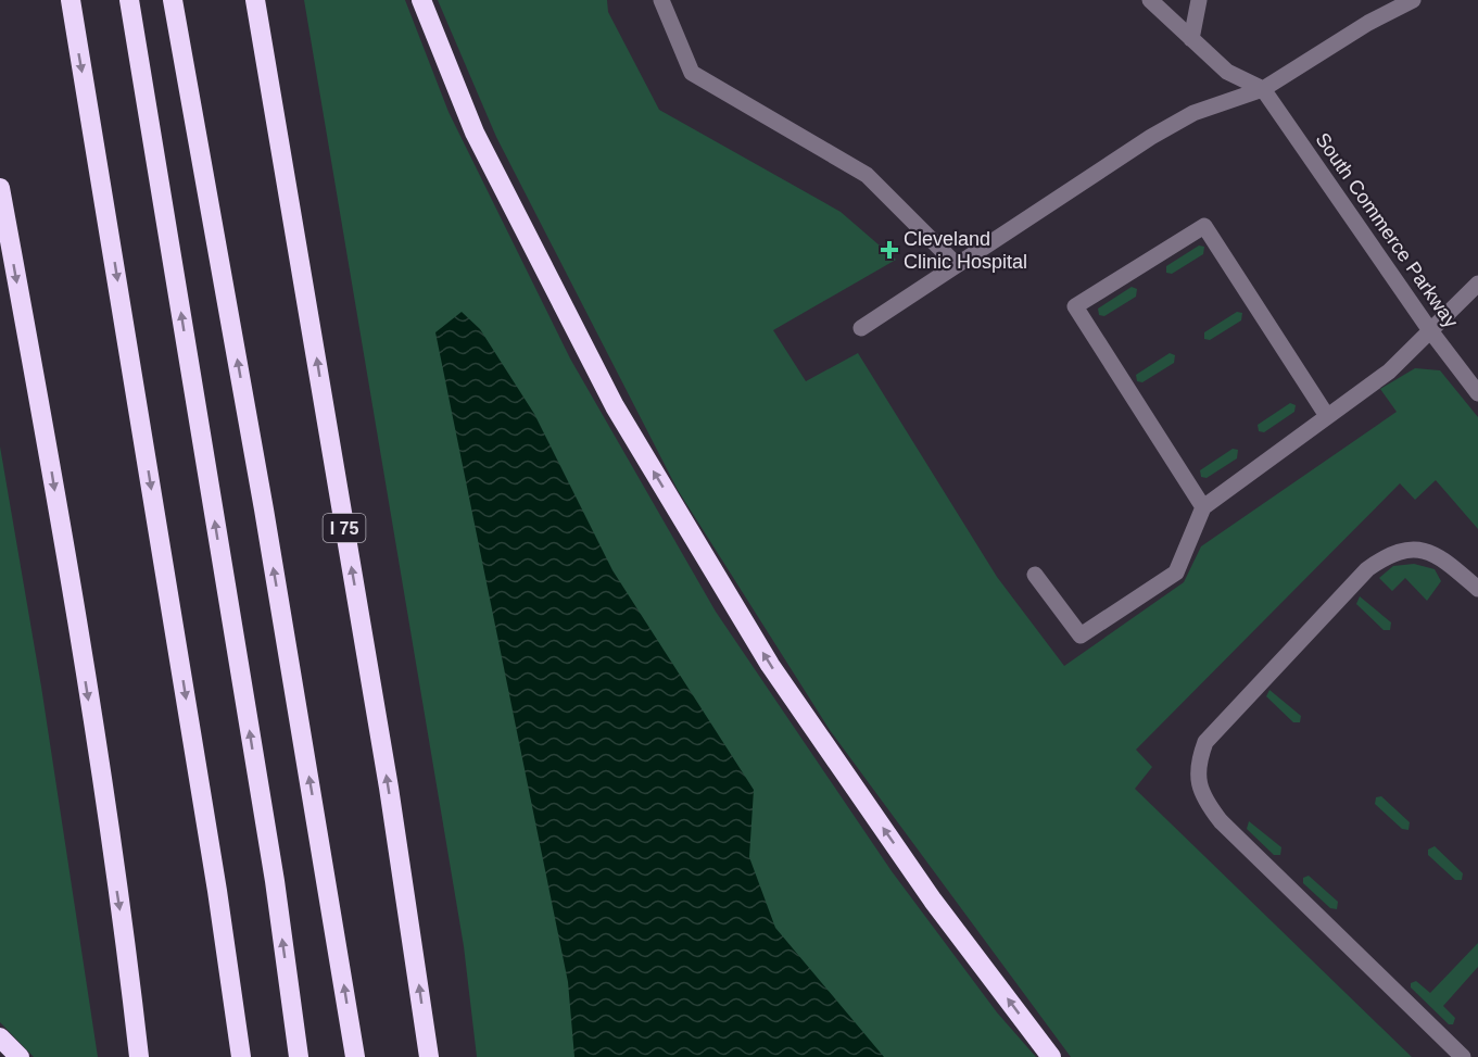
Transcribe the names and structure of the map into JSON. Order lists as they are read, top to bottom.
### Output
{
  "streets": {
    "highway": ["I 75"],
    "street": ["South Commerce Parkway"]
  },
  "places": {
    "health": ["Cleveland Clinic Hospital"]
  }
}
